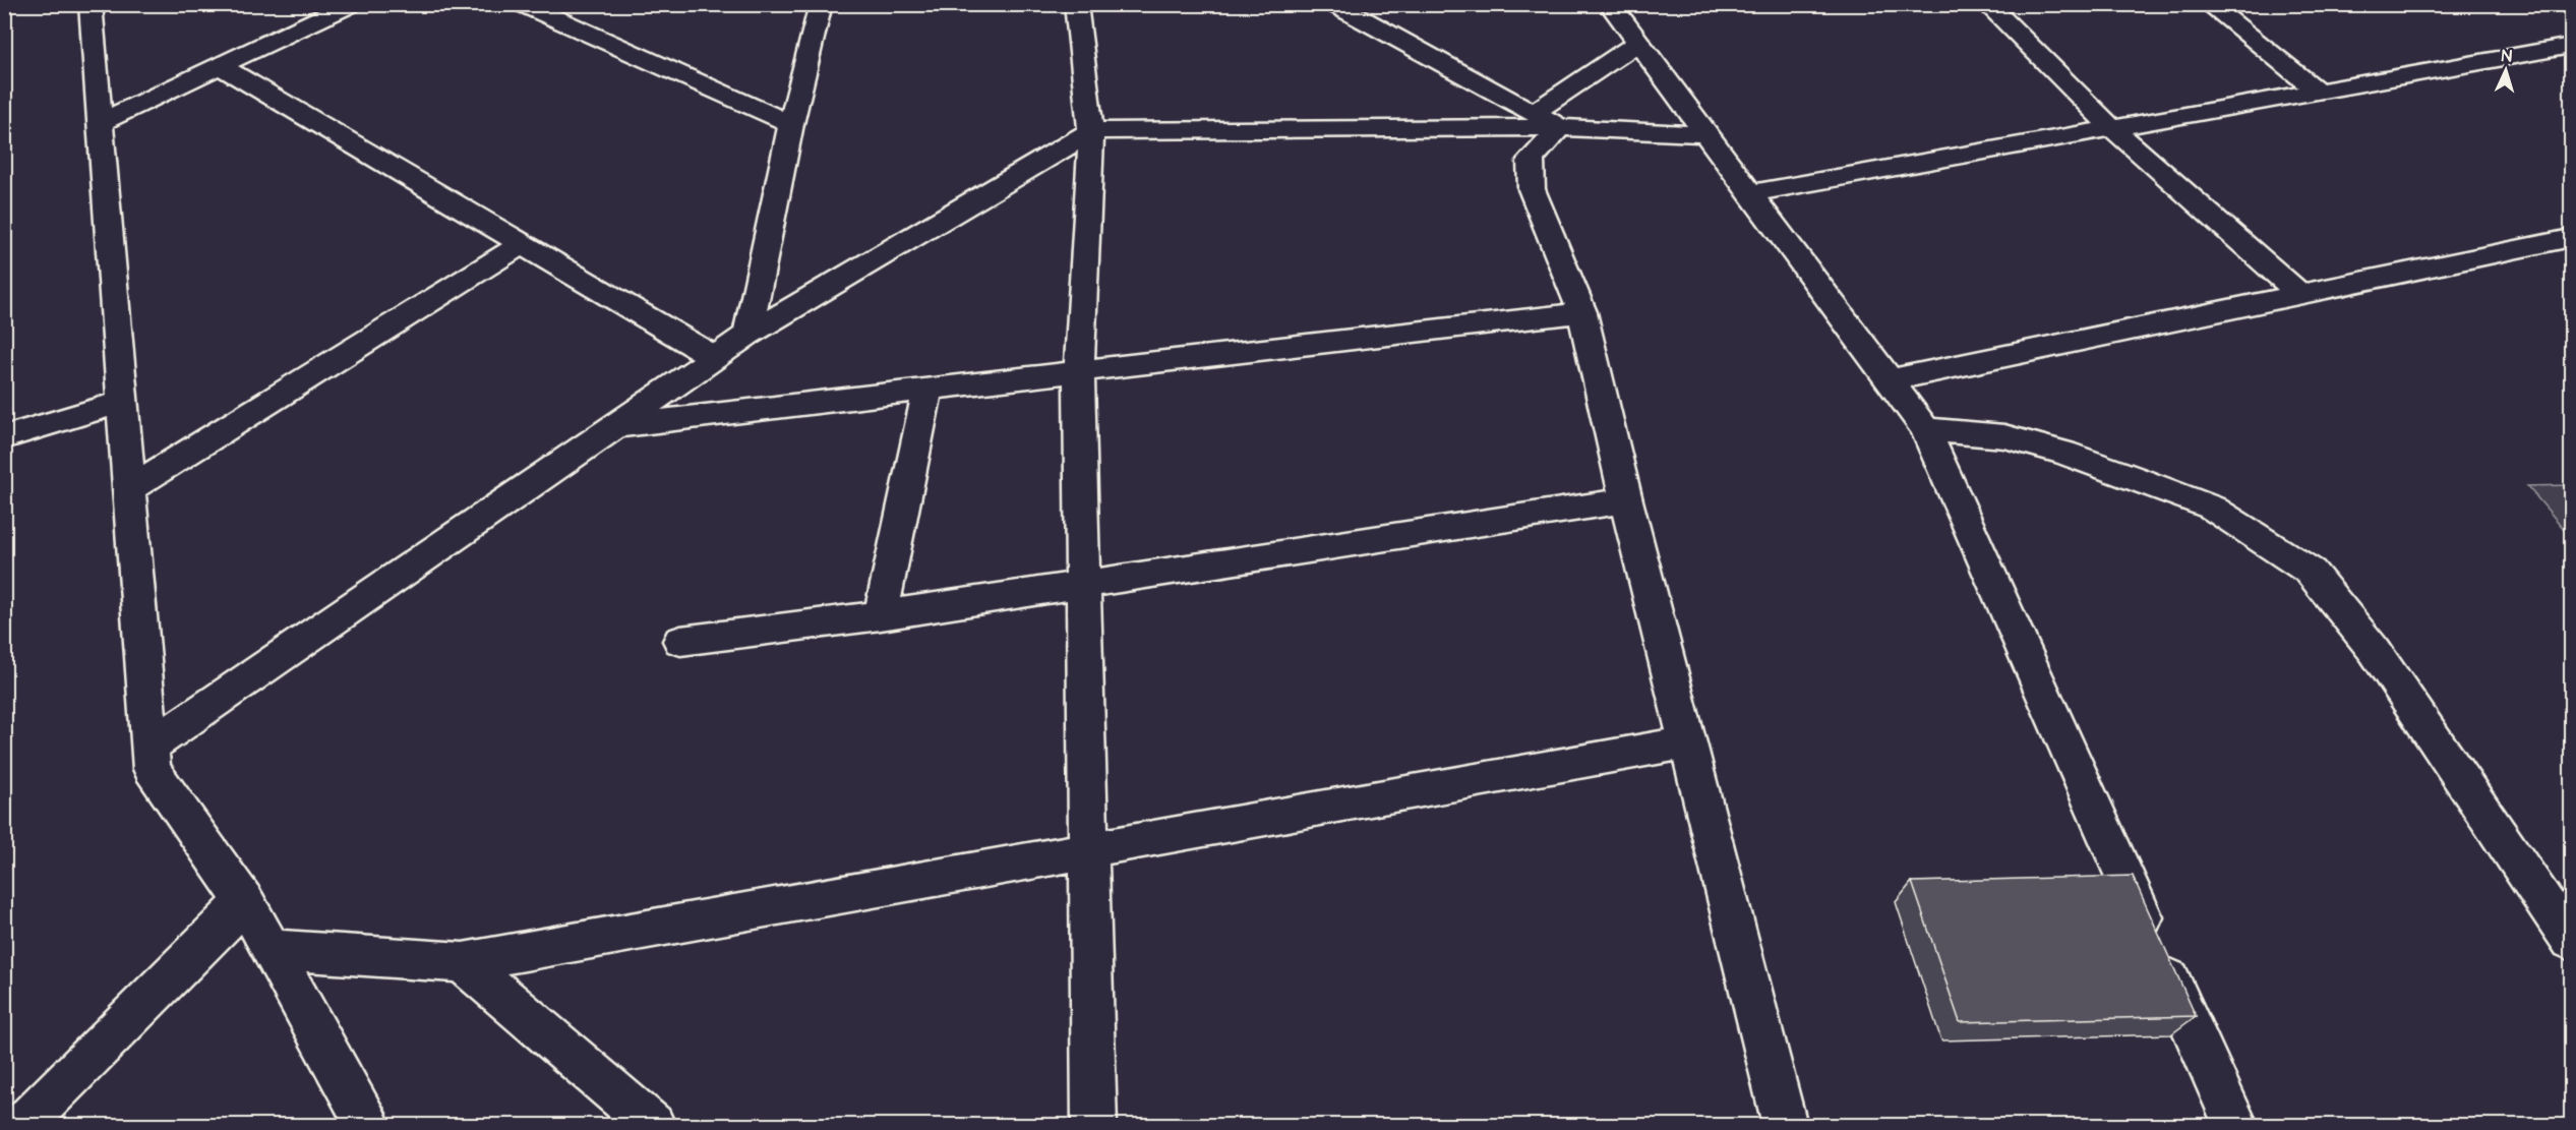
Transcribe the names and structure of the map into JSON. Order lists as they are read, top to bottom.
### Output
{
  "north": "top"
}
